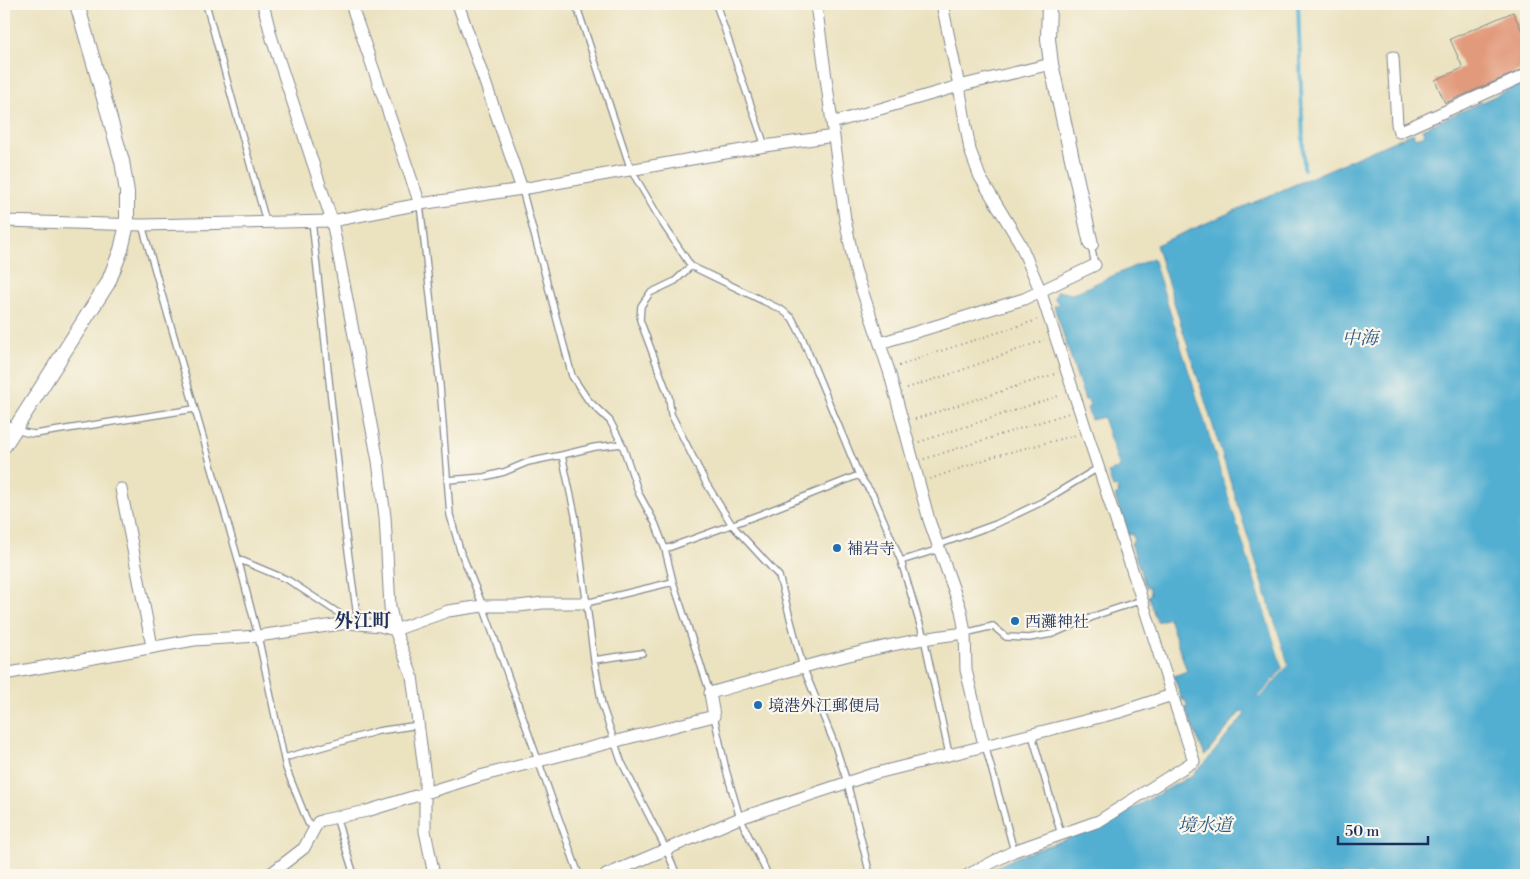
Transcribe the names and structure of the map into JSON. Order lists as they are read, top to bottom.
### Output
{
  "districts": ["外江町"],
  "water": ["中海", "境水道"],
  "places": ["補岩寺", "西灘神社", "境港外江郵便局"],
  "scale_bar": "50 m"
}
